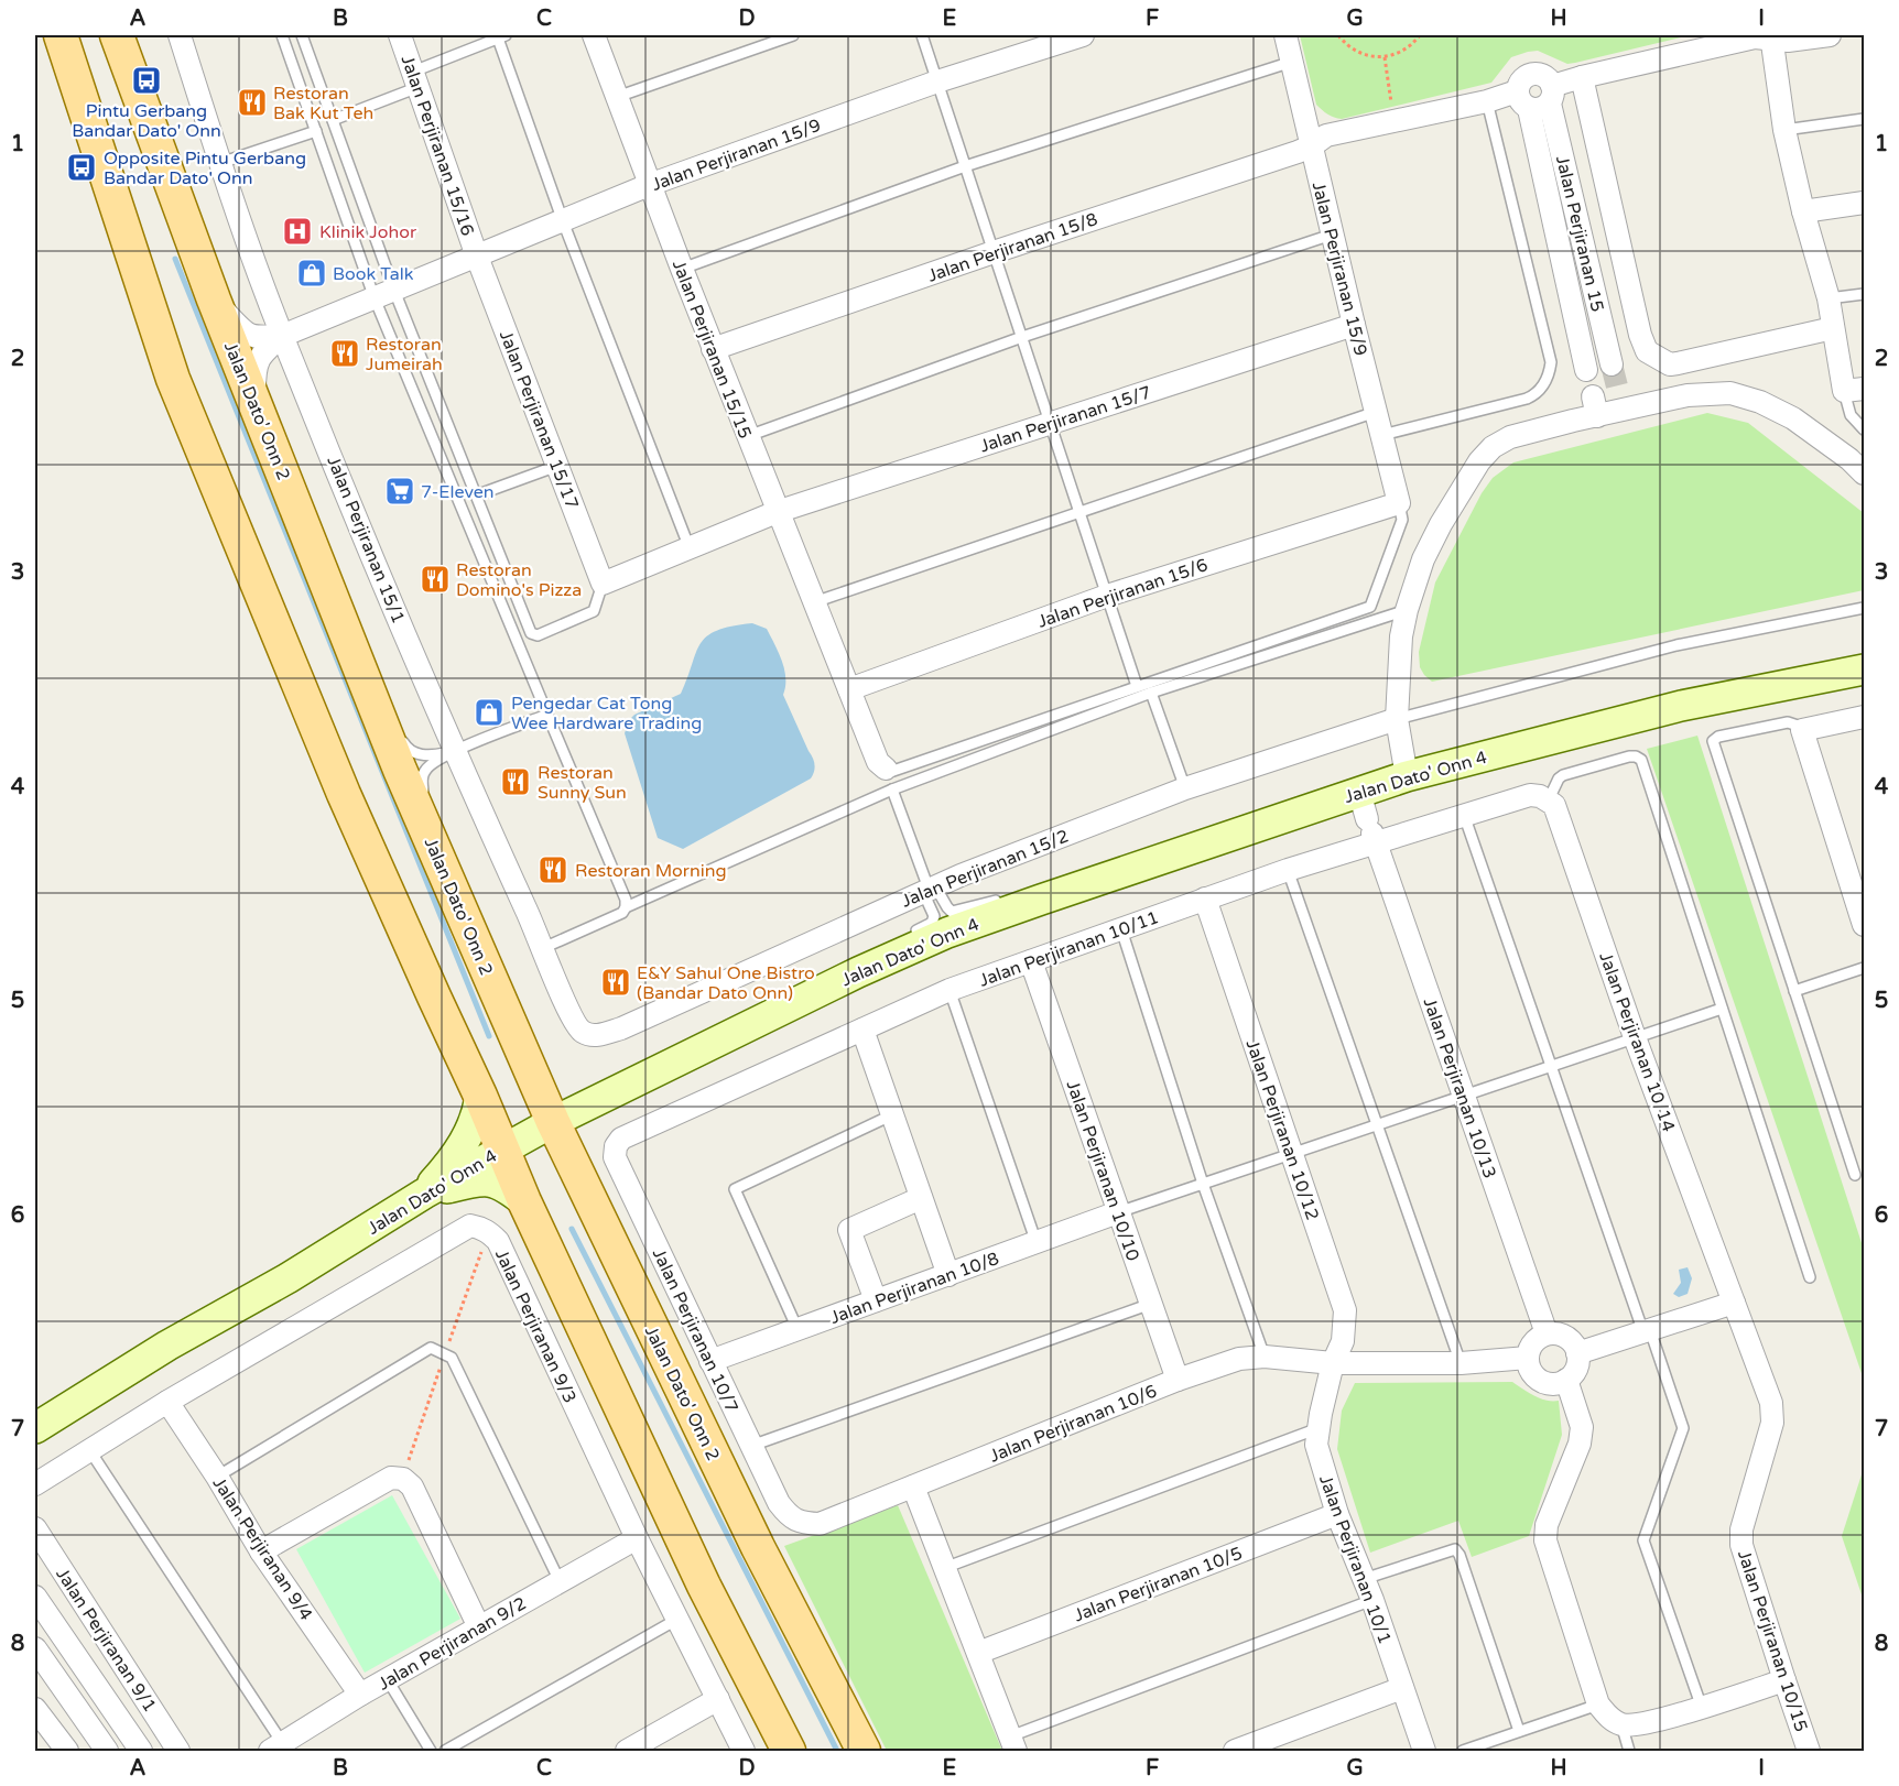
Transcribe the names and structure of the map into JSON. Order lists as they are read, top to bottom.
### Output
{
  "streets": {
    "main road": ["Jalan Dato' Onn 2", "Jalan Dato' Onn 4"],
    "street": [
      "Jalan Perjiranan 15/16",
      "Jalan Perjiranan 15/9",
      "Jalan Perjiranan 15",
      "Jalan Perjiranan 15/8",
      "Jalan Perjiranan 15/15",
      "Jalan Perjiranan 15/7",
      "Jalan Perjiranan 15/17",
      "Jalan Perjiranan 15/1",
      "Jalan Perjiranan 15/6",
      "Jalan Perjiranan 15/2",
      "Jalan Perjiranan 10/11",
      "Jalan Perjiranan 10/14",
      "Jalan Perjiranan 10/13",
      "Jalan Perjiranan 10/12",
      "Jalan Perjiranan 10/10",
      "Jalan Perjiranan 10/8",
      "Jalan Perjiranan 9/3",
      "Jalan Perjiranan 10/7",
      "Jalan Perjiranan 10/6",
      "Jalan Perjiranan 9/4",
      "Jalan Perjiranan 10/1",
      "Jalan Perjiranan 10/5",
      "Jalan Perjiranan 9/1",
      "Jalan Perjiranan 10/15",
      "Jalan Perjiranan 9/2"
    ]
  },
  "crossings": [
    ["Jalan Perjiranan 15/16", "Jalan Perjiranan 15/9"],
    ["Jalan Perjiranan 15/16", "Jalan Perjiranan 15/17"],
    ["Jalan Perjiranan 15/9", "Jalan Perjiranan 15/8"],
    ["Jalan Perjiranan 15/9", "Jalan Perjiranan 15/15"],
    ["Jalan Perjiranan 15/9", "Jalan Perjiranan 15/7"],
    ["Jalan Perjiranan 15/9", "Jalan Perjiranan 15/17"],
    ["Jalan Perjiranan 15/9", "Jalan Perjiranan 15/1"],
    ["Jalan Perjiranan 15/9", "Jalan Perjiranan 15/6"],
    ["Jalan Perjiranan 15", "Jalan Perjiranan 15/8"],
    ["Jalan Perjiranan 15/8", "Jalan Perjiranan 15/15"],
    ["Jalan Perjiranan 15/15", "Jalan Perjiranan 15/7"],
    ["Jalan Perjiranan 15/15", "Jalan Perjiranan 15/6"],
    ["Jalan Dato' Onn 2", "Jalan Dato' Onn 4"],
    ["Jalan Perjiranan 15/7", "Jalan Perjiranan 15/17"],
    ["Jalan Perjiranan 15/1", "Jalan Perjiranan 15/2"],
    ["Jalan Dato' Onn 4", "Jalan Perjiranan 10/11"],
    ["Jalan Dato' Onn 4", "Jalan Perjiranan 10/13"],
    ["Jalan Perjiranan 10/11", "Jalan Perjiranan 10/14"],
    ["Jalan Perjiranan 10/11", "Jalan Perjiranan 10/13"],
    ["Jalan Perjiranan 10/11", "Jalan Perjiranan 10/12"],
    ["Jalan Perjiranan 10/11", "Jalan Perjiranan 10/10"],
    ["Jalan Perjiranan 10/11", "Jalan Perjiranan 10/7"],
    ["Jalan Perjiranan 10/14", "Jalan Perjiranan 10/15"],
    ["Jalan Perjiranan 10/13", "Jalan Perjiranan 10/6"],
    ["Jalan Perjiranan 10/12", "Jalan Perjiranan 10/6"],
    ["Jalan Perjiranan 10/12", "Jalan Perjiranan 10/1"],
    ["Jalan Perjiranan 10/10", "Jalan Perjiranan 10/8"],
    ["Jalan Perjiranan 10/10", "Jalan Perjiranan 10/6"],
    ["Jalan Perjiranan 10/8", "Jalan Perjiranan 10/7"],
    ["Jalan Perjiranan 9/3", "Jalan Perjiranan 9/4"],
    ["Jalan Perjiranan 9/3", "Jalan Perjiranan 9/2"],
    ["Jalan Perjiranan 10/7", "Jalan Perjiranan 10/6"],
    ["Jalan Perjiranan 10/6", "Jalan Perjiranan 10/1"],
    ["Jalan Perjiranan 9/4", "Jalan Perjiranan 9/2"],
    ["Jalan Perjiranan 10/1", "Jalan Perjiranan 10/5"]
  ],
  "places": {
    "bus stop": ["Pintu Gerbang Bandar Dato' Onn", "Opposite Pintu Gerbang Bandar Dato' Onn"],
    "restaurant": [
      "Restoran Bak Kut Teh",
      "Restoran Jumeirah",
      "Restoran Domino's Pizza",
      "Restoran Sunny Sun",
      "Restoran Morning",
      "E&Y Sahul One Bistro (Bandar Dato Onn)"
    ],
    "hospital": ["Klinik Johor"],
    "shop": ["Book Talk", "Pengedar Cat Tong Wee Hardware Trading"],
    "supermarket": ["7-Eleven"]
  },
  "grid": {
    "columns": [
      "A",
      "B",
      "C",
      "D",
      "E",
      "F",
      "G",
      "H",
      "I"
    ],
    "rows": [
      "1",
      "2",
      "3",
      "4",
      "5",
      "6",
      "7",
      "8"
    ]
  }
}
